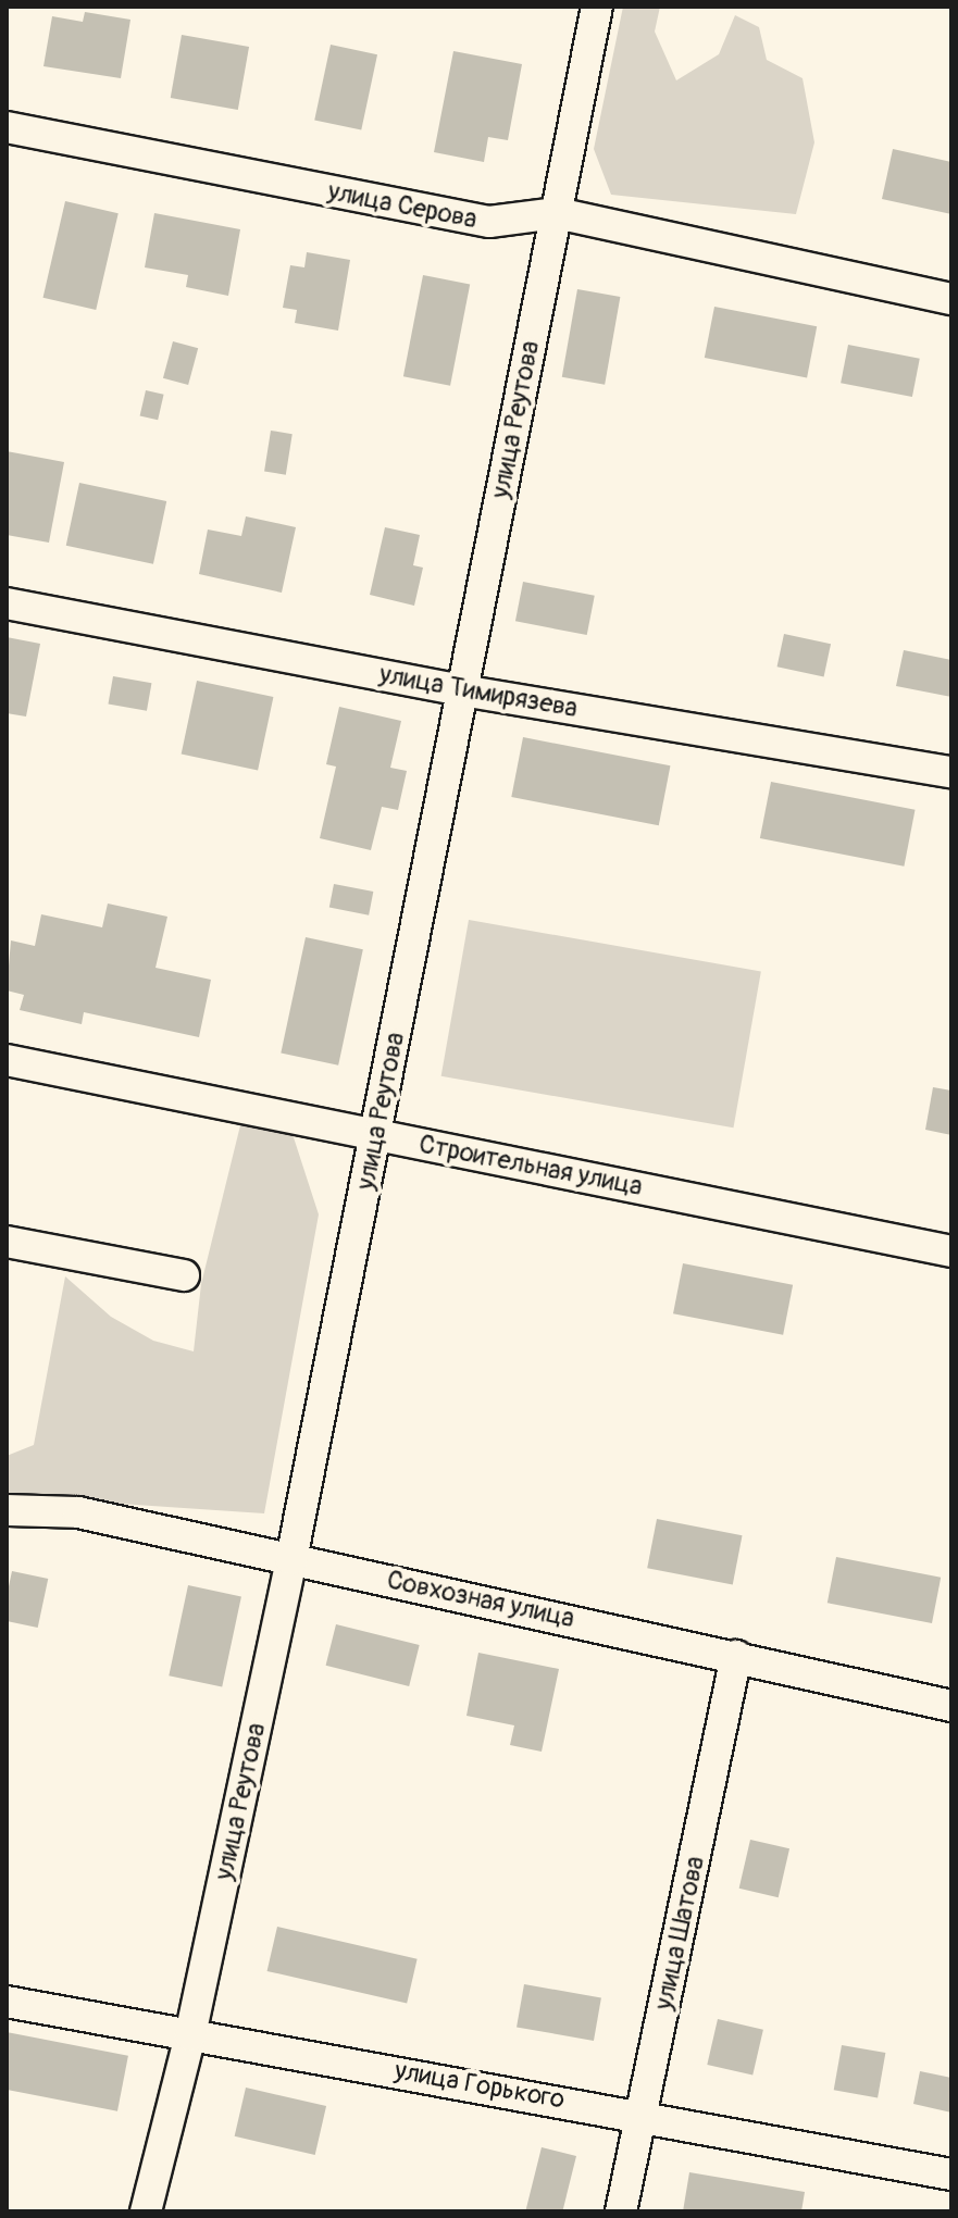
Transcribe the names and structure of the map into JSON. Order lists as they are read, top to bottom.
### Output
{
  "streets": {
    "street": [
      "улица Серова",
      "улица Реутова",
      "улица Тимирязева",
      "Строительная улица",
      "Совхозная улица",
      "улица Шатова",
      "улица Горького"
    ]
  },
  "crossings": [
    ["улица Серова", "улица Реутова"],
    ["улица Реутова", "улица Тимирязева"],
    ["улица Реутова", "Строительная улица"],
    ["улица Реутова", "Совхозная улица"],
    ["улица Реутова", "улица Горького"],
    ["Совхозная улица", "улица Шатова"],
    ["улица Шатова", "улица Горького"]
  ]
}
